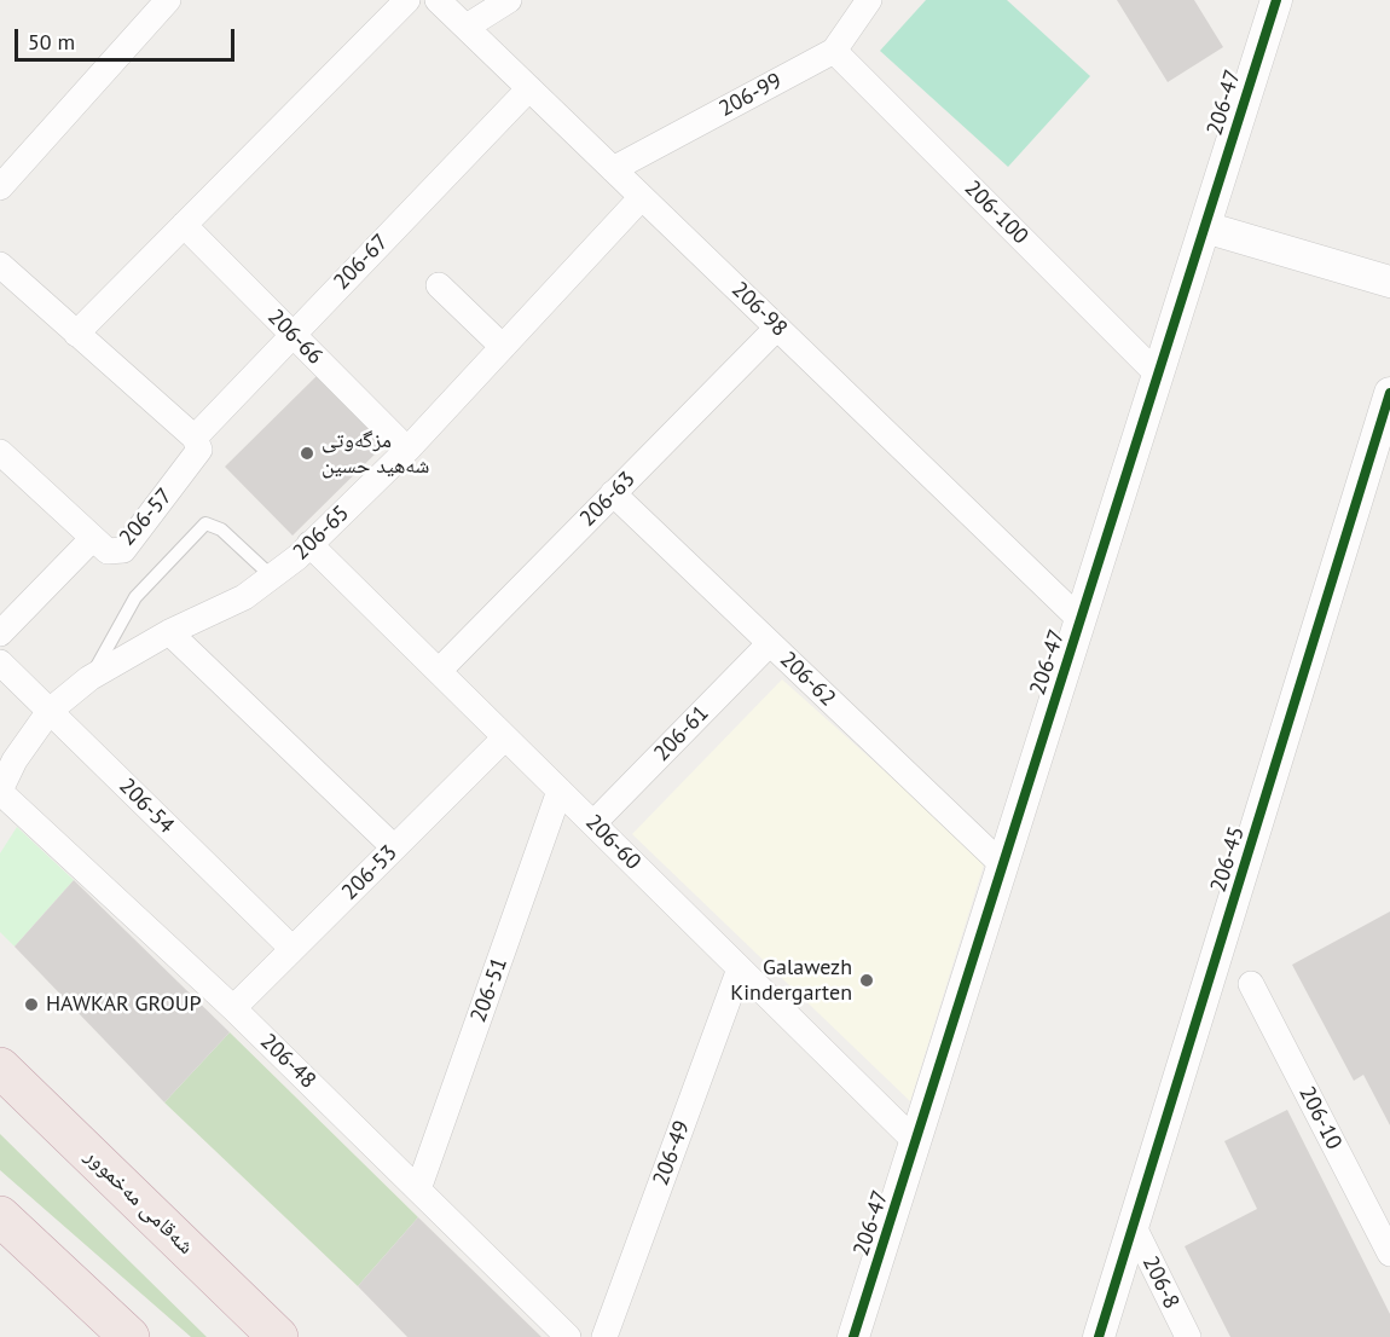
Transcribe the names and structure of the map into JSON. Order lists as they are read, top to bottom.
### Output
{
  "streets": {
    "highway": ["شەقامی مەخموور"],
    "street": [
      "206-99",
      "206-47",
      "206-100",
      "206-67",
      "206-98",
      "206-66",
      "206-63",
      "206-57",
      "206-65",
      "206-62",
      "206-61",
      "206-54",
      "206-60",
      "206-45",
      "206-53",
      "206-51",
      "206-48",
      "206-10",
      "206-49",
      "206-8"
    ]
  },
  "crossings": [
    ["206-99", "206-100"],
    ["206-99", "206-98"],
    ["206-47", "206-100"],
    ["206-47", "206-98"],
    ["206-47", "206-62"],
    ["206-47", "206-60"],
    ["206-67", "206-98"],
    ["206-67", "206-66"],
    ["206-67", "206-57"],
    ["206-98", "206-63"],
    ["206-98", "206-65"],
    ["206-66", "206-65"],
    ["206-63", "206-62"],
    ["206-63", "206-60"],
    ["206-65", "206-54"],
    ["206-65", "206-60"],
    ["206-65", "206-48"],
    ["206-62", "206-61"],
    ["206-61", "206-60"],
    ["206-54", "206-53"],
    ["206-60", "206-53"],
    ["206-60", "206-51"],
    ["206-60", "206-49"],
    ["206-45", "206-8"],
    ["206-53", "206-48"],
    ["206-51", "206-48"]
  ],
  "places": ["مزگەوتی شەهید حسين", "Galawezh Kindergarten", "HAWKAR GROUP"],
  "scale_bar": "50 m"
}
